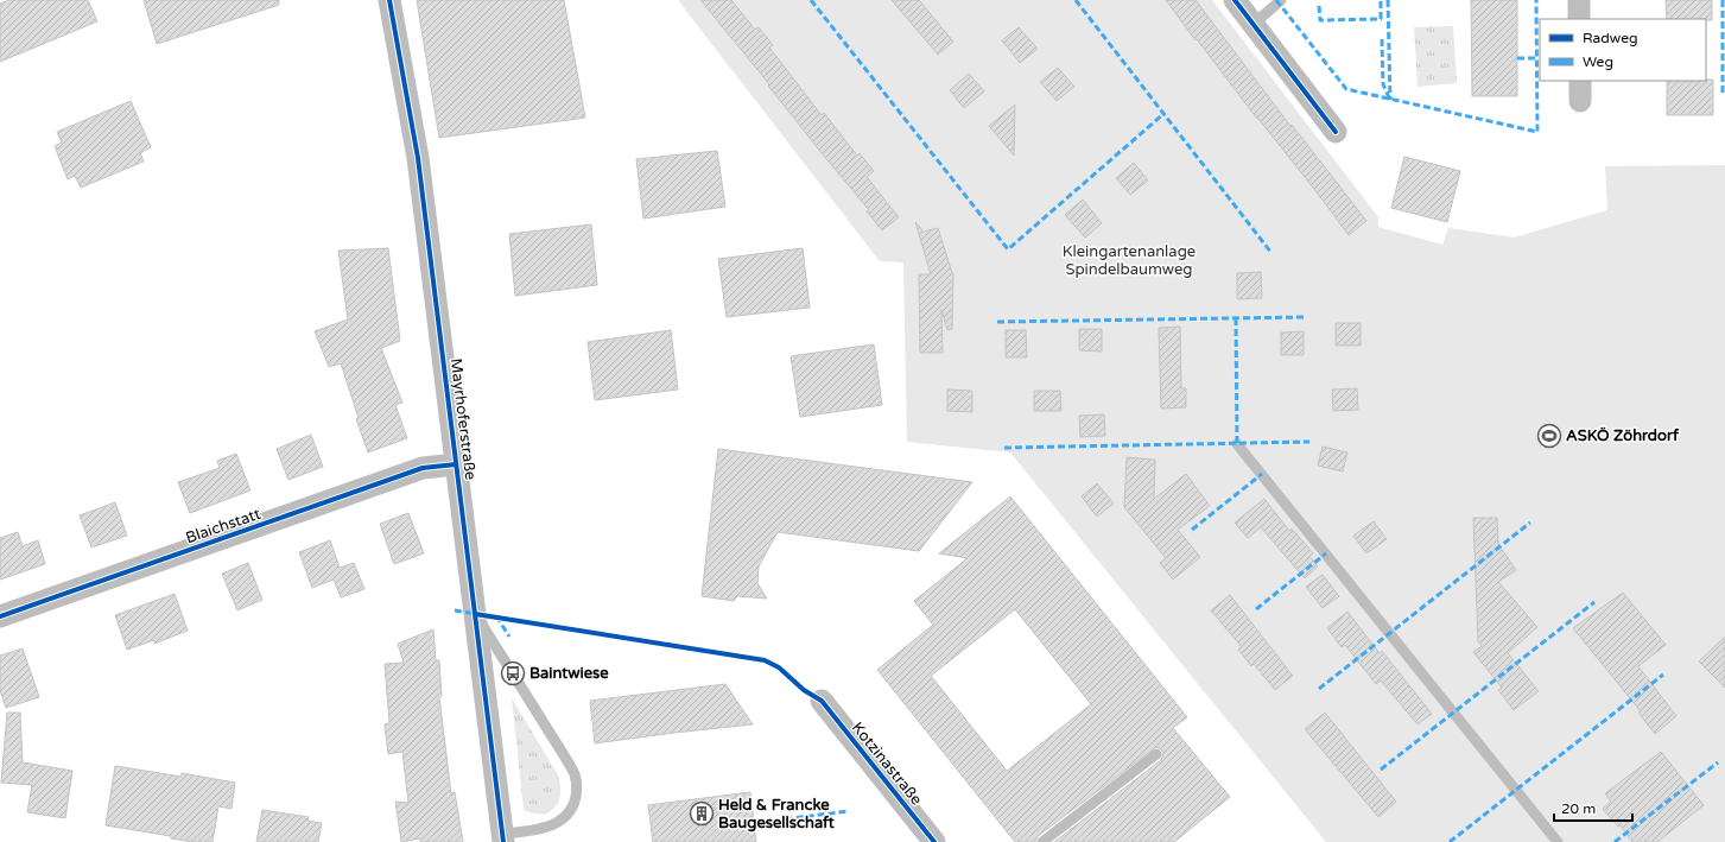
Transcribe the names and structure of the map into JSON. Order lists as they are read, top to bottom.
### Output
{
  "streets": {
    "street": ["Mayrhoferstraße", "Blaichstatt", "Kotzinastraße"]
  },
  "crossings": [
    ["Mayrhoferstraße", "Blaichstatt"]
  ],
  "parks": ["Kleingartenanlage Spindelbaumweg"],
  "places": {
    "sports": ["ASKÖ Zöhrdorf"],
    "bus stop": ["Baintwiese"],
    "building": ["Held & Francke Baugesellschaft"]
  },
  "legend": ["Radweg", "Weg"],
  "scale_bar": "20 m"
}
